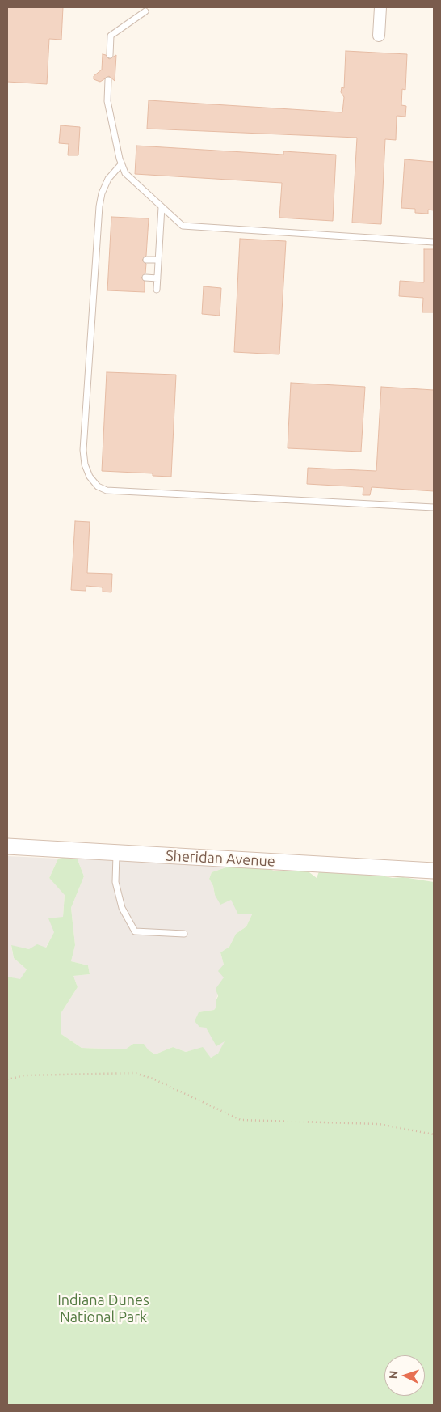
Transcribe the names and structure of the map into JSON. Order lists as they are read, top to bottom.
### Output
{
  "streets": {
    "street": ["Sheridan Avenue"]
  },
  "parks": ["Indiana Dunes National Park"],
  "north": "left"
}
